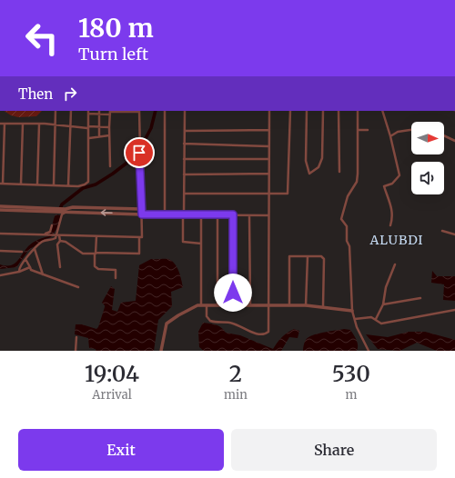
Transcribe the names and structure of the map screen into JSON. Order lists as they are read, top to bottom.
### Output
{
  "districts": ["ALUBDI"],
  "north": "right",
  "page": {
    "turn": ["180 m", "Turn left"],
    "then": "Then",
    "eta": [
      "19:04",
      "Arrival",
      "2",
      "min",
      "530",
      "m"
    ],
    "buttons": ["Exit", "Share"]
  }
}
